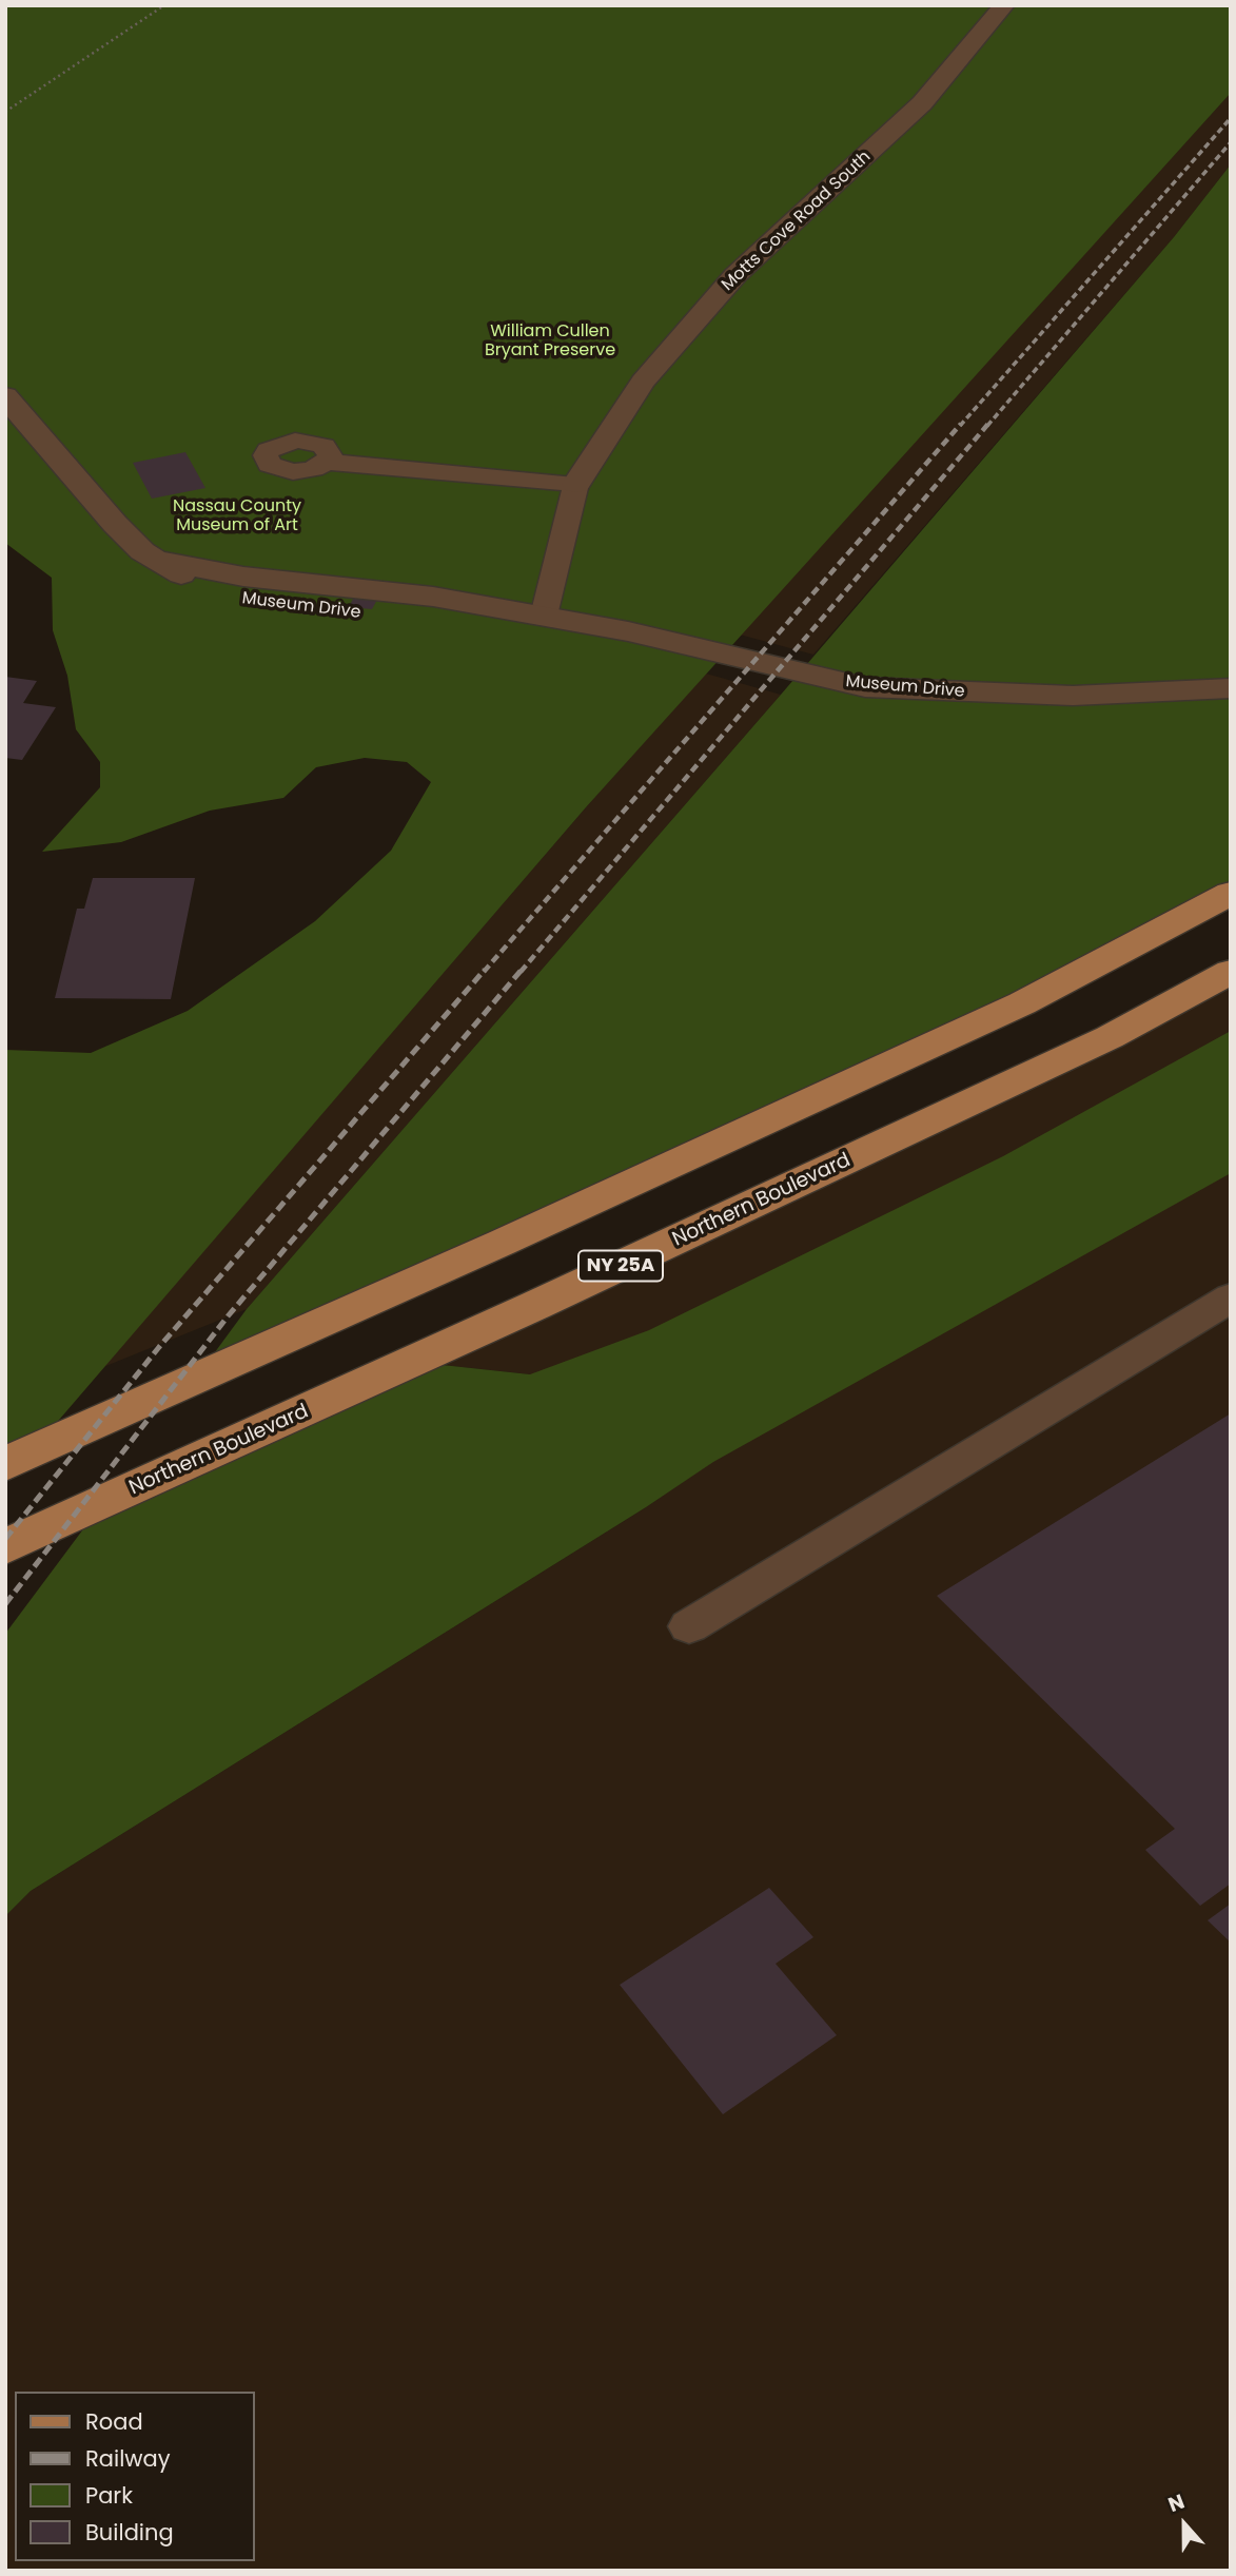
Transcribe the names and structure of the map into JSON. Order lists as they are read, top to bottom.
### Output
{
  "streets": {
    "main road": ["Northern Boulevard", "NY 25A"],
    "street": ["Motts Cove Road South", "Museum Drive"]
  },
  "parks": ["William Cullen Bryant Preserve", "Nassau County Museum of Art"],
  "legend": [
    "Road",
    "Railway",
    "Park",
    "Building"
  ],
  "north": "top"
}
